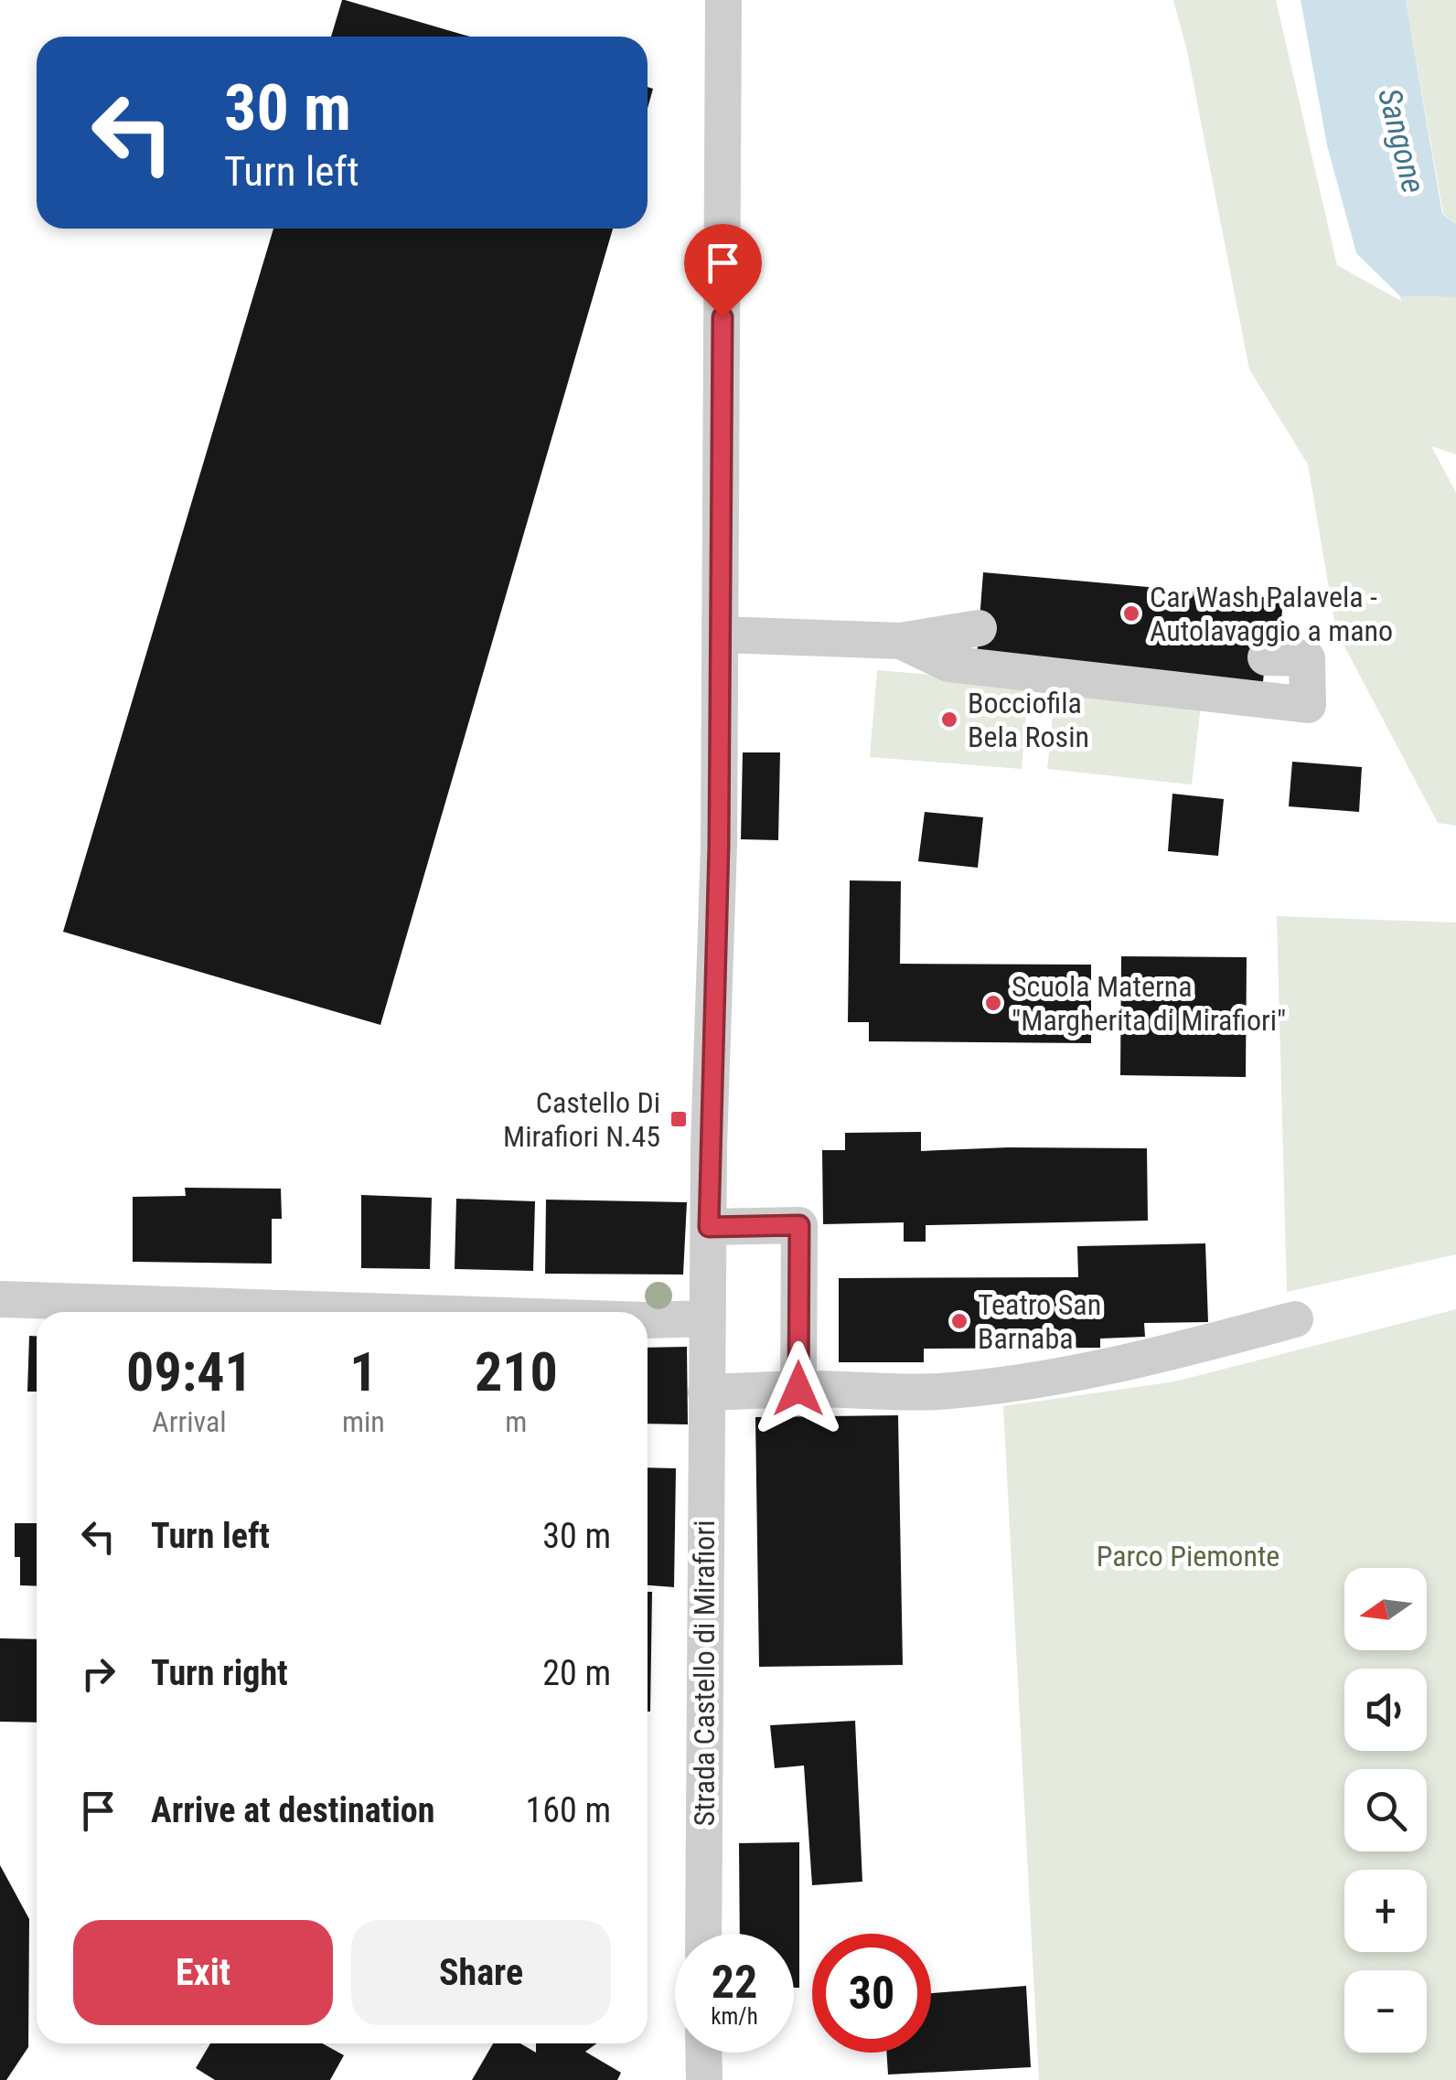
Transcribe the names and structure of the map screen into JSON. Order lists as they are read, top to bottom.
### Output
{
  "streets": {
    "street": ["Strada Castello di Mirafiori"]
  },
  "water": ["Sangone"],
  "parks": ["Parco Piemonte"],
  "places": {
    "other": [
      "Car Wash Palavela - Autolavaggio a mano",
      "Bocciofila Bela Rosin",
      "Scuola Materna \"Margherita di Mirafiori\"",
      "Teatro San Barnaba"
    ],
    "transit": ["Castello Di Mirafiori N.45"]
  },
  "north": "left",
  "page": {
    "turn": ["30 m", "Turn left"],
    "eta": [
      "09:41",
      "Arrival",
      "1",
      "min",
      "210",
      "m"
    ],
    "list": [
      {
        "name": "Turn left",
        "value": "30 m"
      },
      {
        "name": "Turn right",
        "value": "20 m"
      },
      {
        "name": "Arrive at destination",
        "value": "160 m"
      }
    ],
    "map_buttons": ["+", "−"],
    "buttons": ["Exit", "Share"],
    "speed": "22 km/h",
    "limit": "30"
  }
}
